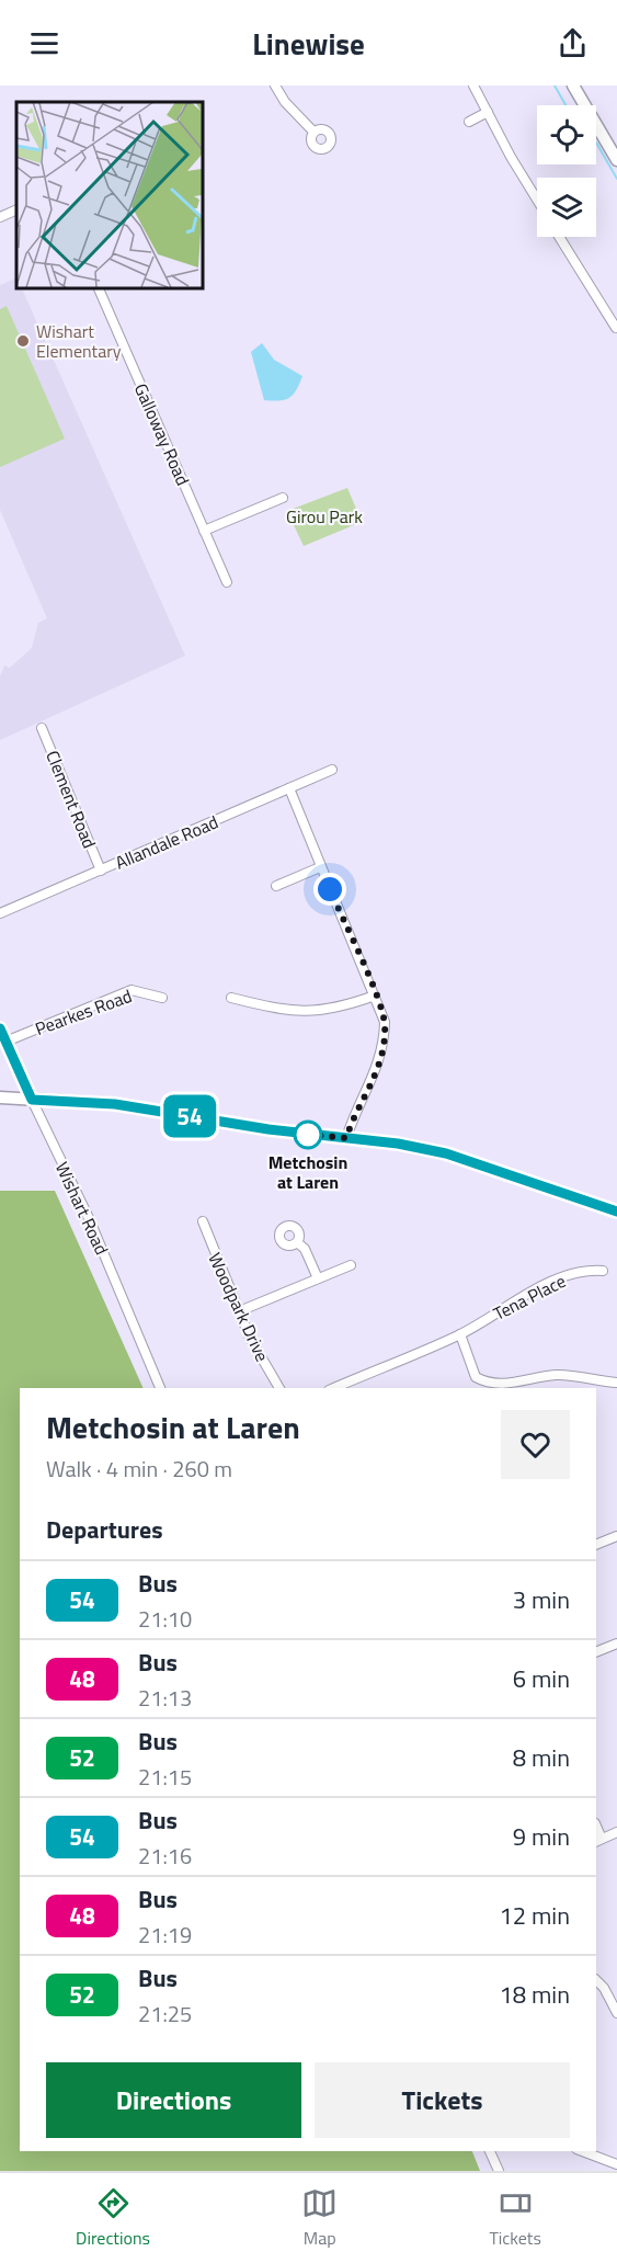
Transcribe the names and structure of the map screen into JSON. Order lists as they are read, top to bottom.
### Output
{
  "streets": {
    "main road": ["Wishart Road"],
    "street": [
      "Galloway Road",
      "Clement Road",
      "Allandale Road",
      "Pearkes Road",
      "Tena Place",
      "Woodpark Drive"
    ]
  },
  "crossings": [
    ["Clement Road", "Allandale Road"],
    ["Pearkes Road", "Wishart Road"]
  ],
  "parks": ["Girou Park"],
  "places": ["Wishart Elementary", "Metchosin at Laren"],
  "lines": ["bus line 54"],
  "page": {
    "header": "Linewise",
    "on_map": "54",
    "heading": [
      ["Metchosin at Laren", "Walk · 4 min · 260 m"],
      "Departures"
    ],
    "list": [
      {
        "mark": "54",
        "name": "Bus",
        "note": "21:10",
        "value": "3 min"
      },
      {
        "mark": "48",
        "name": "Bus",
        "note": "21:13",
        "value": "6 min"
      },
      {
        "mark": "52",
        "name": "Bus",
        "note": "21:15",
        "value": "8 min"
      },
      {
        "mark": "54",
        "name": "Bus",
        "note": "21:16",
        "value": "9 min"
      },
      {
        "mark": "48",
        "name": "Bus",
        "note": "21:19",
        "value": "12 min"
      },
      {
        "mark": "52",
        "name": "Bus",
        "note": "21:25",
        "value": "18 min"
      }
    ],
    "buttons": ["Directions", "Tickets"],
    "tabs": ["Directions", "Map", "Tickets"]
  }
}
